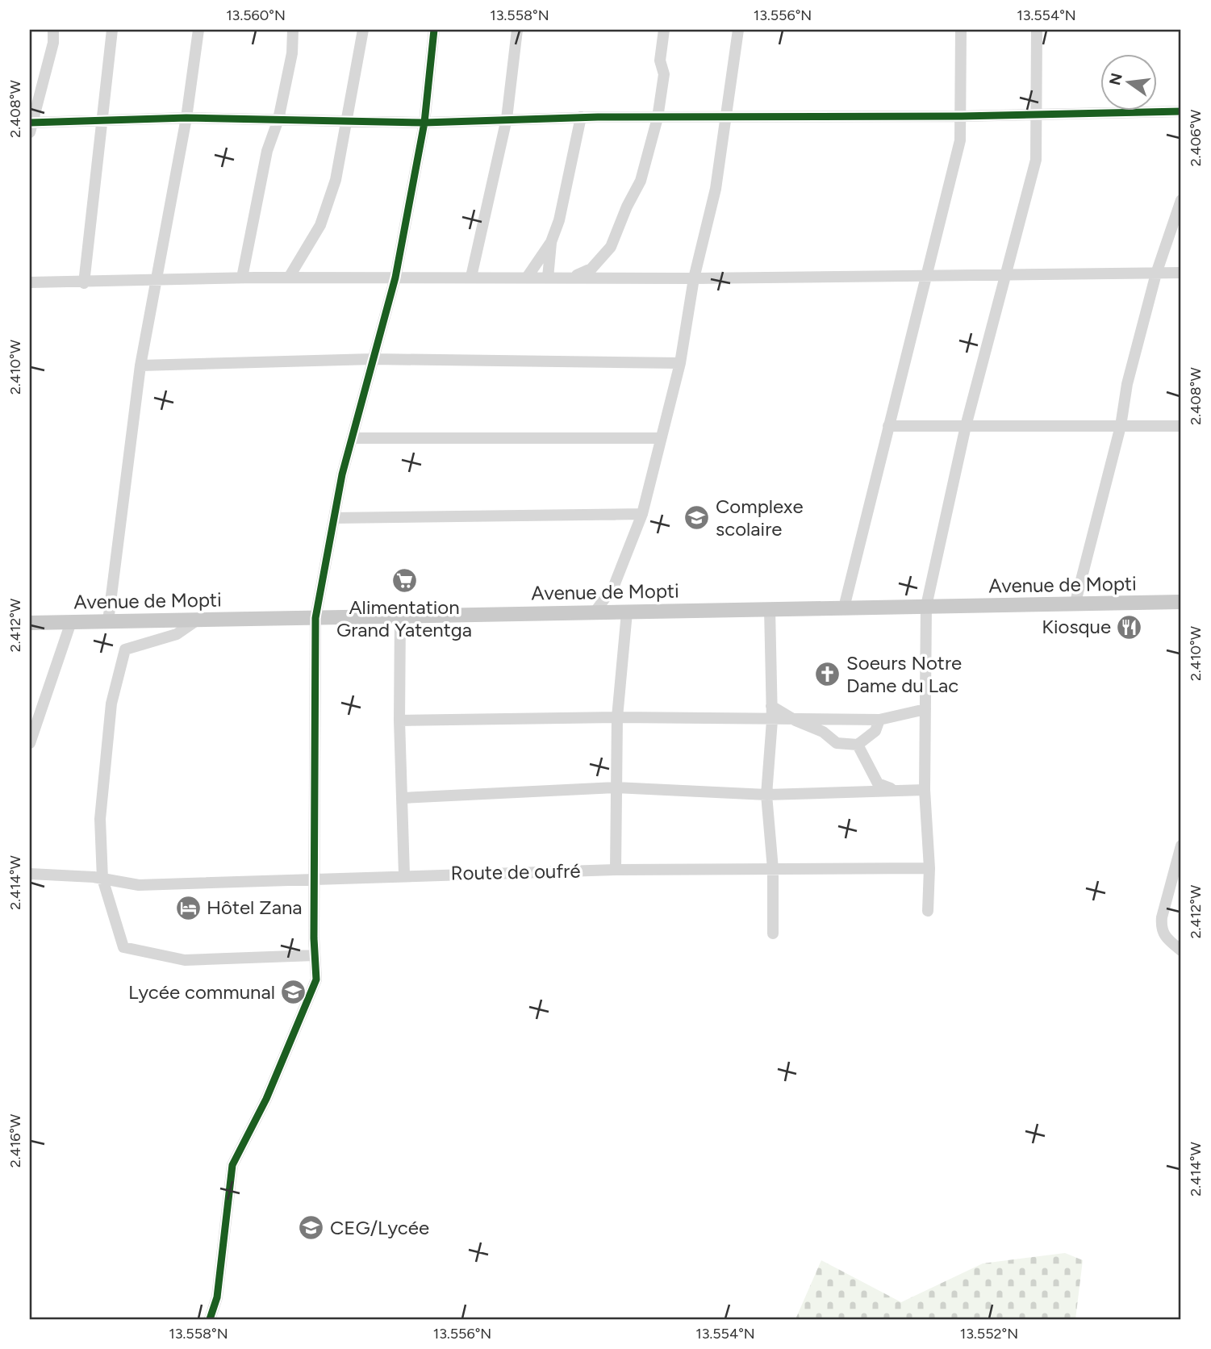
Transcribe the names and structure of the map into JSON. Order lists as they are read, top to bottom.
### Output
{
  "streets": {
    "main road": ["Avenue de Mopti"],
    "street": ["Route de oufré"]
  },
  "places": {
    "school or university": ["Complexe scolaire", "Lycée communal", "CEG/Lycée"],
    "supermarket": ["Alimentation Grand Yatentga"],
    "restaurant": ["Kiosque"],
    "church": ["Soeurs Notre Dame du Lac"],
    "hotel": ["Hôtel Zana"]
  },
  "north": "left",
  "coordinates": [
    "13.560°N",
    "13.558°N",
    "13.556°N",
    "13.554°N",
    "2.408°W",
    "2.406°W",
    "2.410°W",
    "2.412°W",
    "2.414°W",
    "2.416°W",
    "13.552°N"
  ]
}
